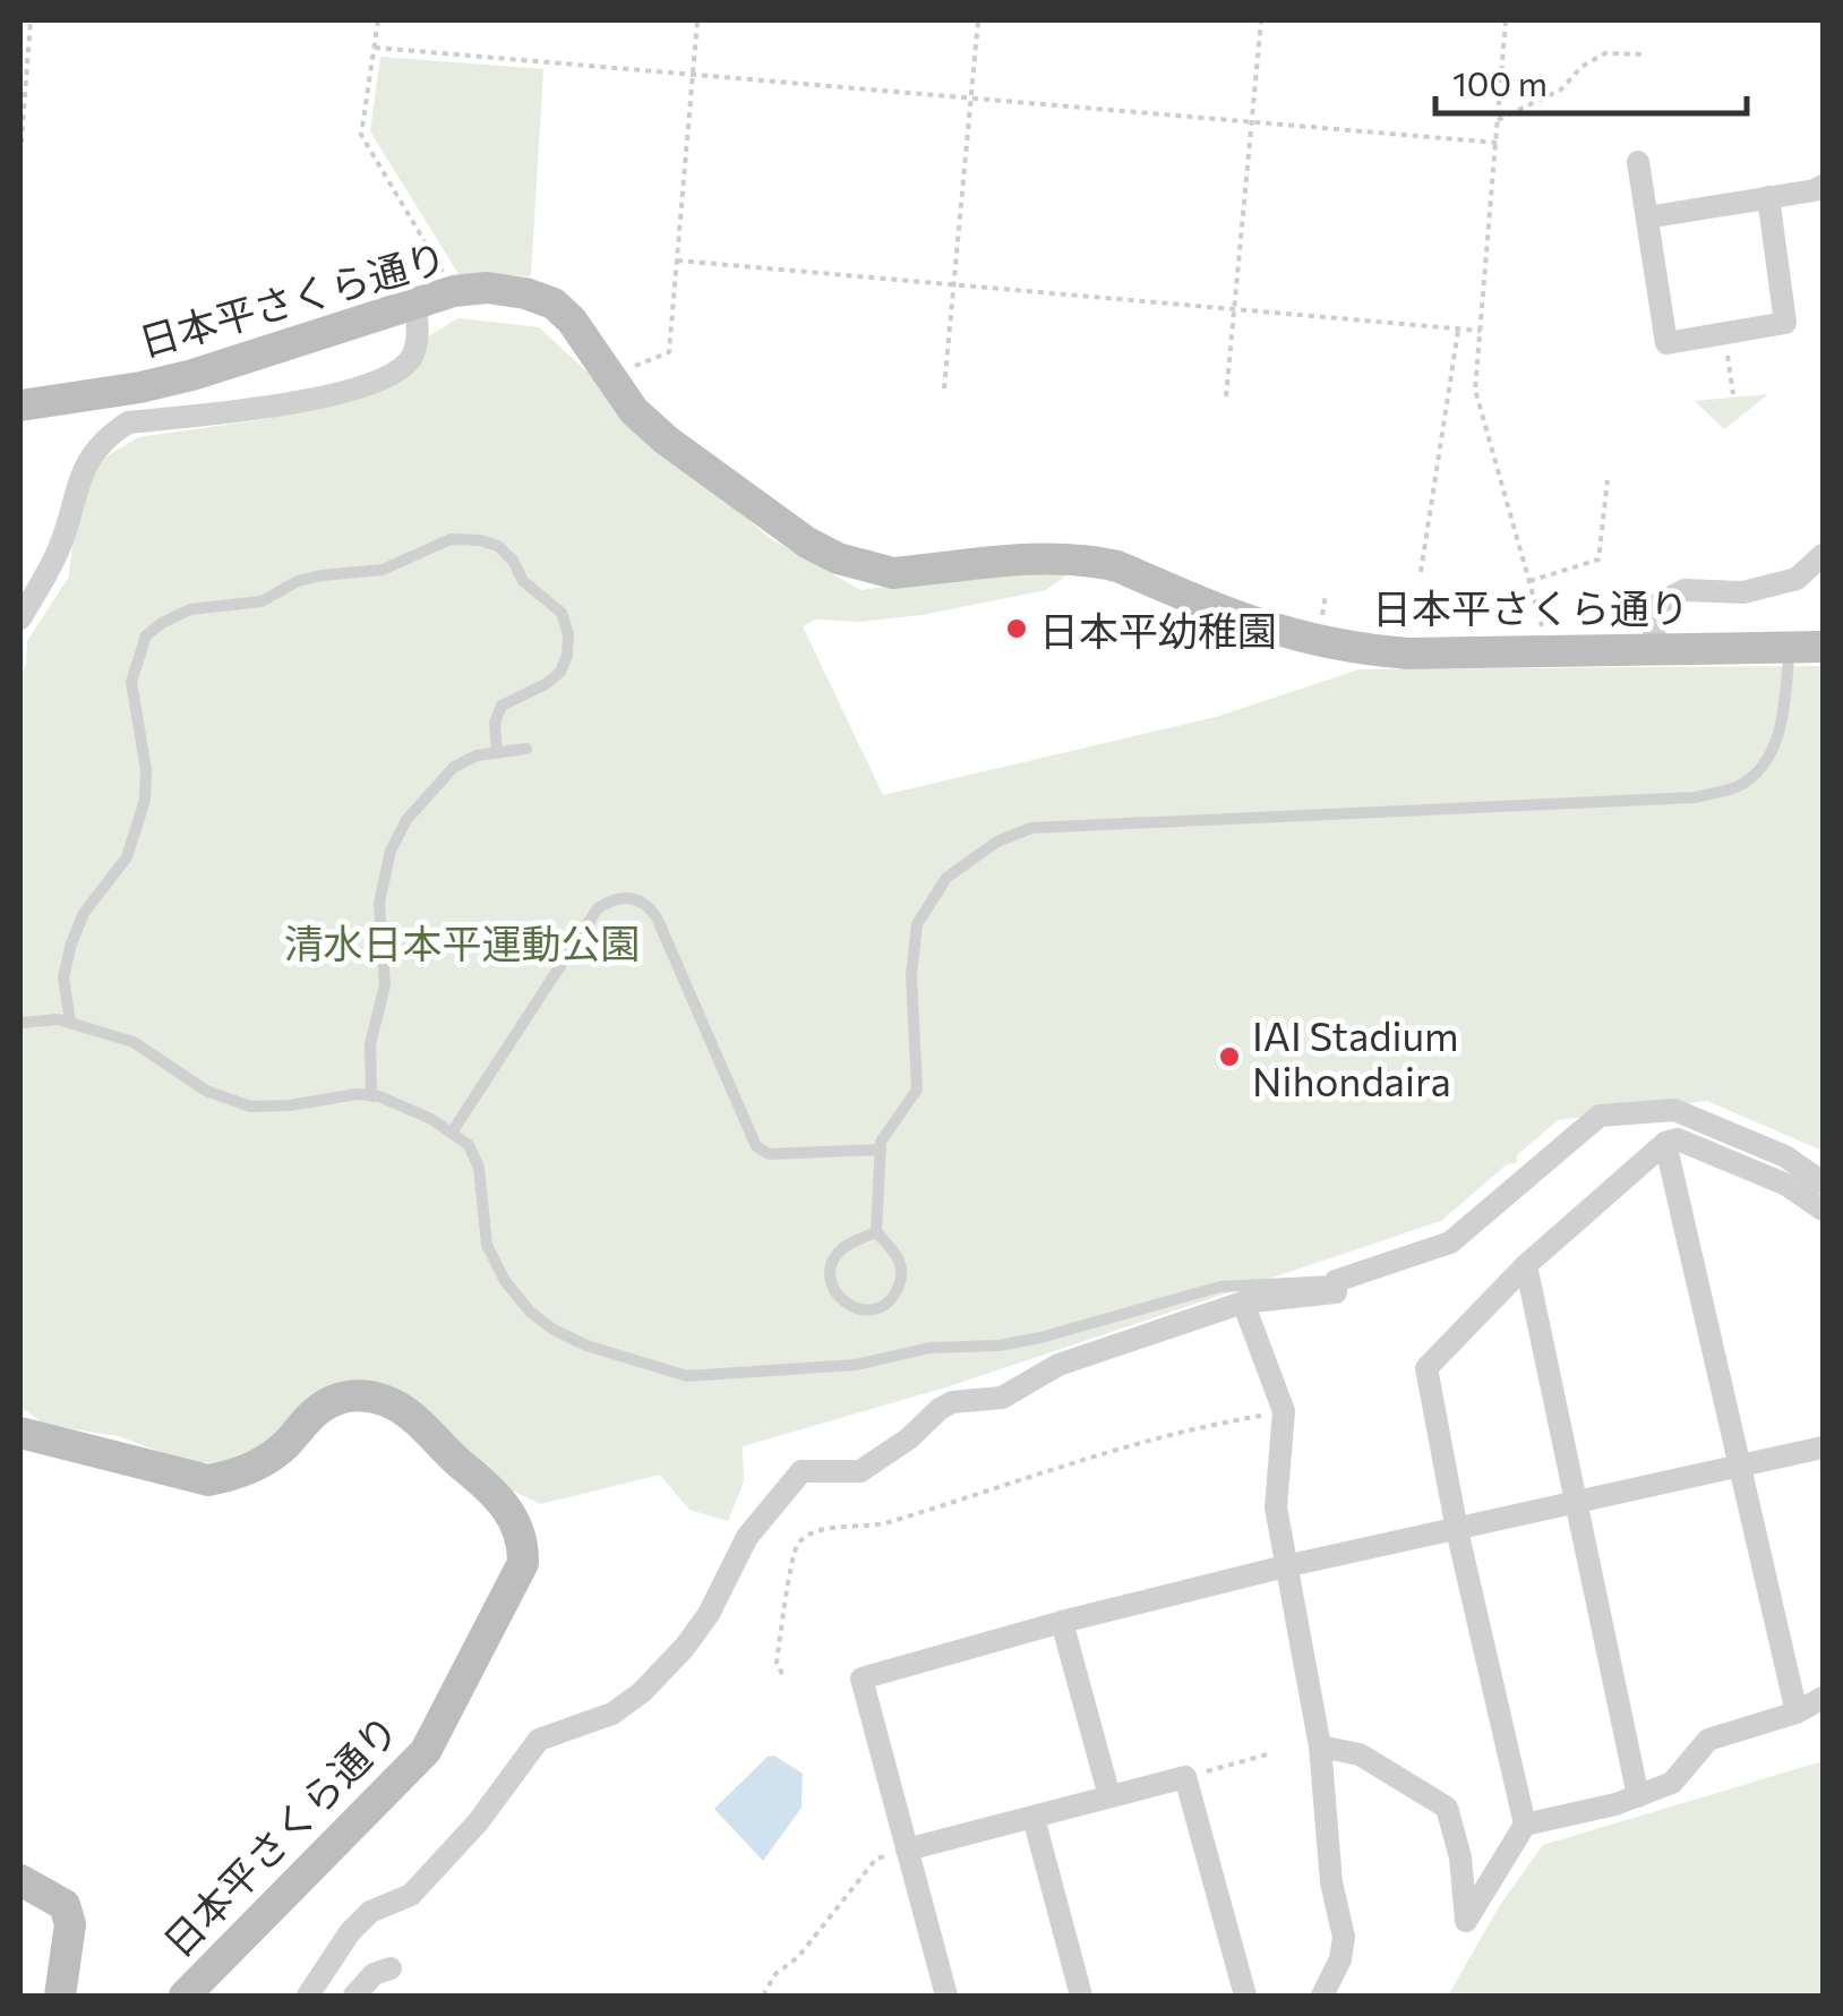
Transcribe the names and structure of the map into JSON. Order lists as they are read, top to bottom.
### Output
{
  "streets": {
    "street": ["日本平さくら通り"]
  },
  "parks": ["清水日本平運動公園"],
  "places": ["日本平幼稚園", "IAI Stadium Nihondaira"],
  "scale_bar": "100 m"
}
